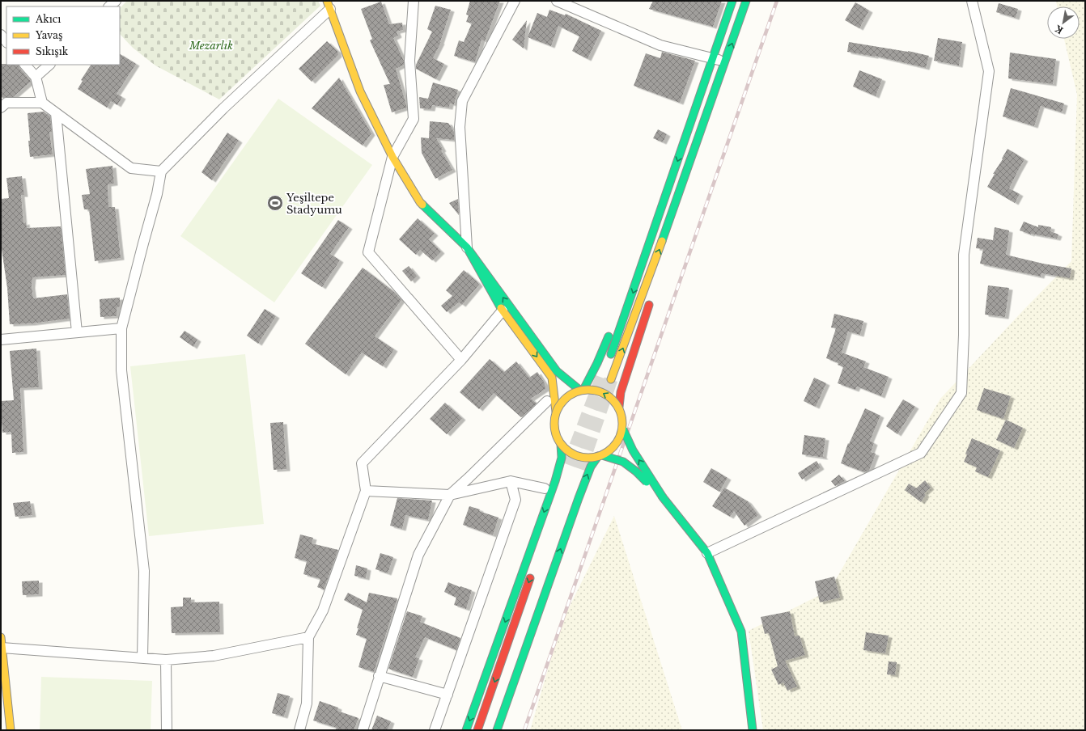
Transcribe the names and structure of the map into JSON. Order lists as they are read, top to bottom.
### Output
{
  "parks": ["Mezarlık"],
  "places": {
    "sports": ["Yeşiltepe Stadyumu"]
  },
  "legend": ["Akıcı", "Yavaş", "Sıkışık"],
  "north": "bottom left"
}
